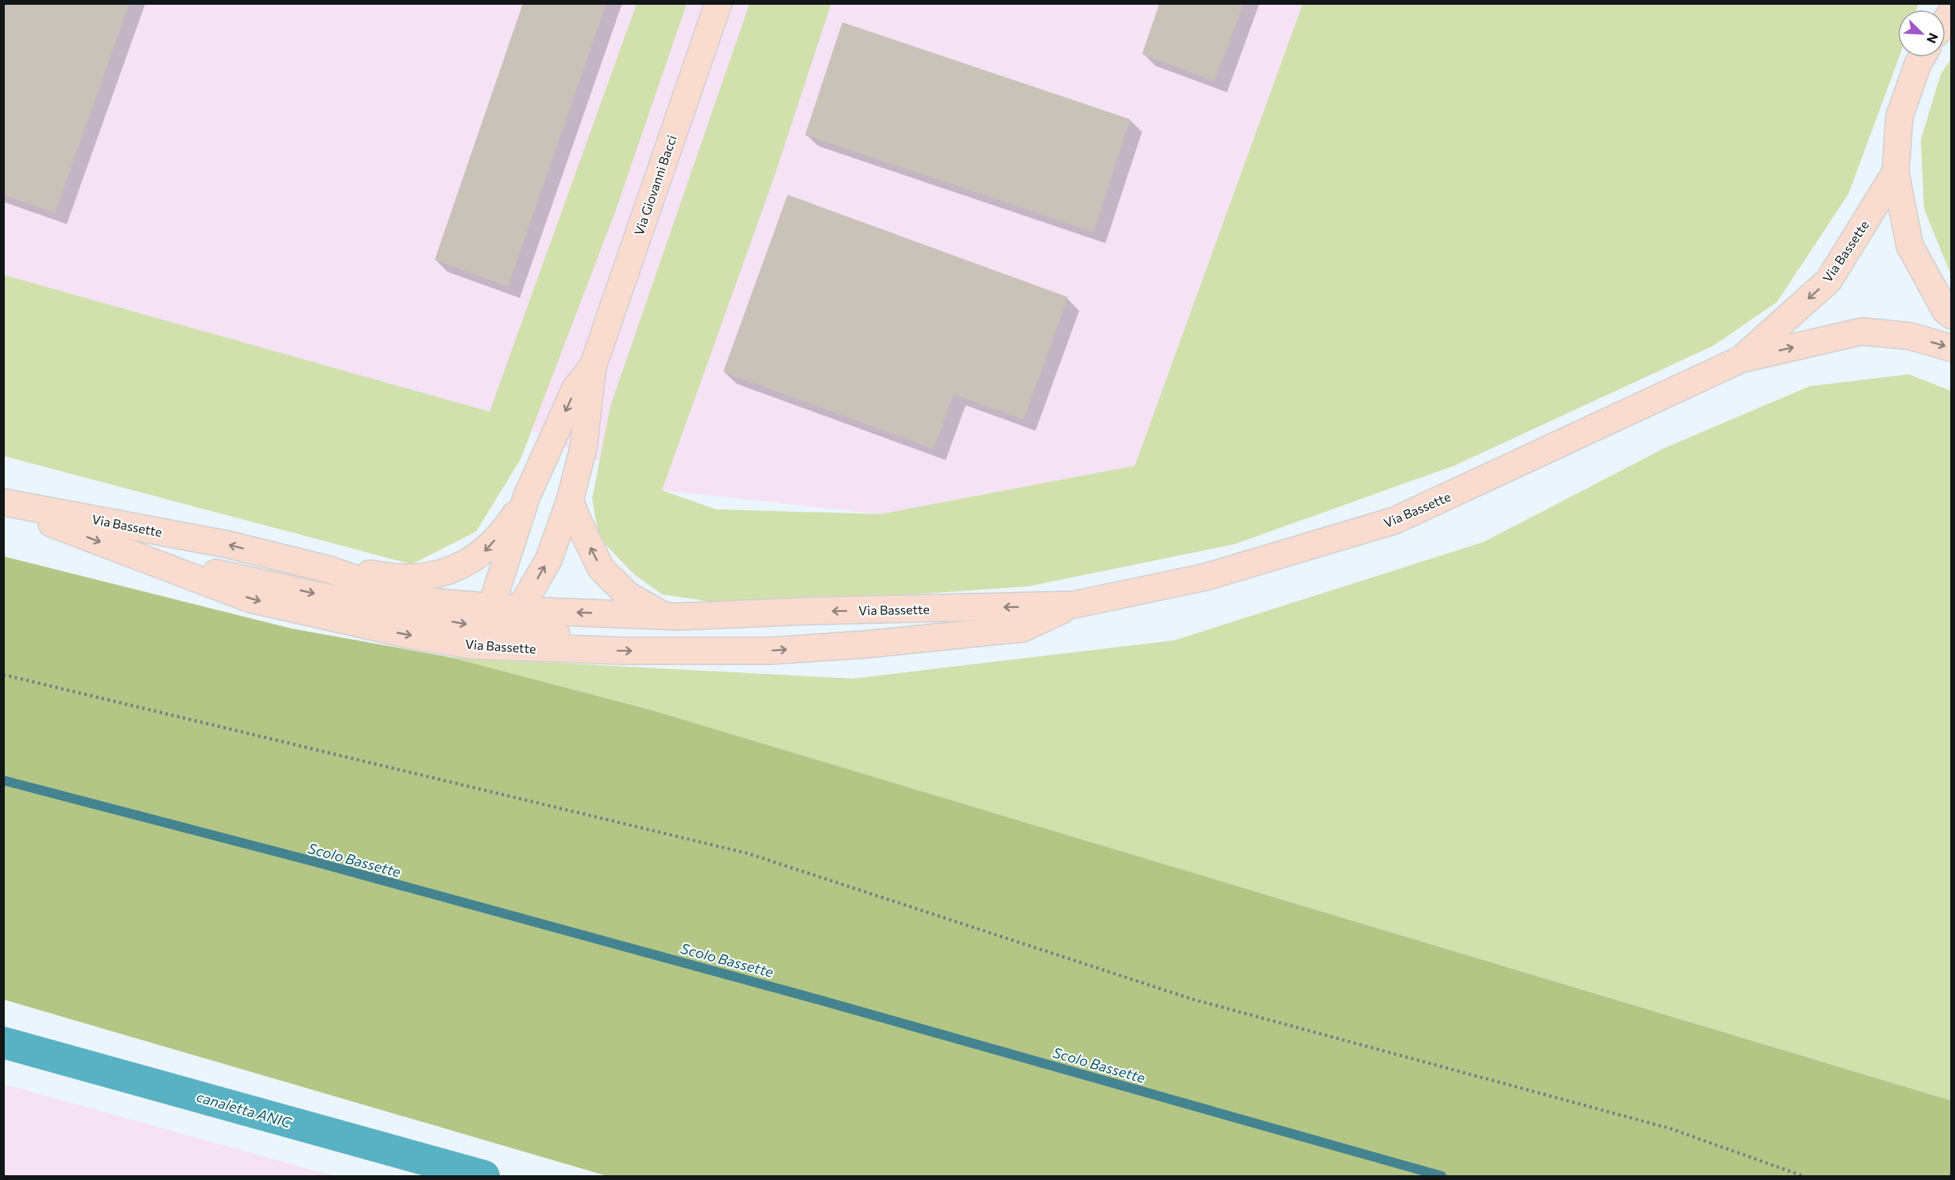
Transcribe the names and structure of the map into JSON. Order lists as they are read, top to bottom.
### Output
{
  "streets": {
    "main road": ["Via Giovanni Bacci", "Via Bassette"]
  },
  "crossings": [
    ["Via Giovanni Bacci", "Via Bassette"]
  ],
  "water": ["Scolo Bassette", "canaletta ANIC"],
  "north": "bottom right"
}
